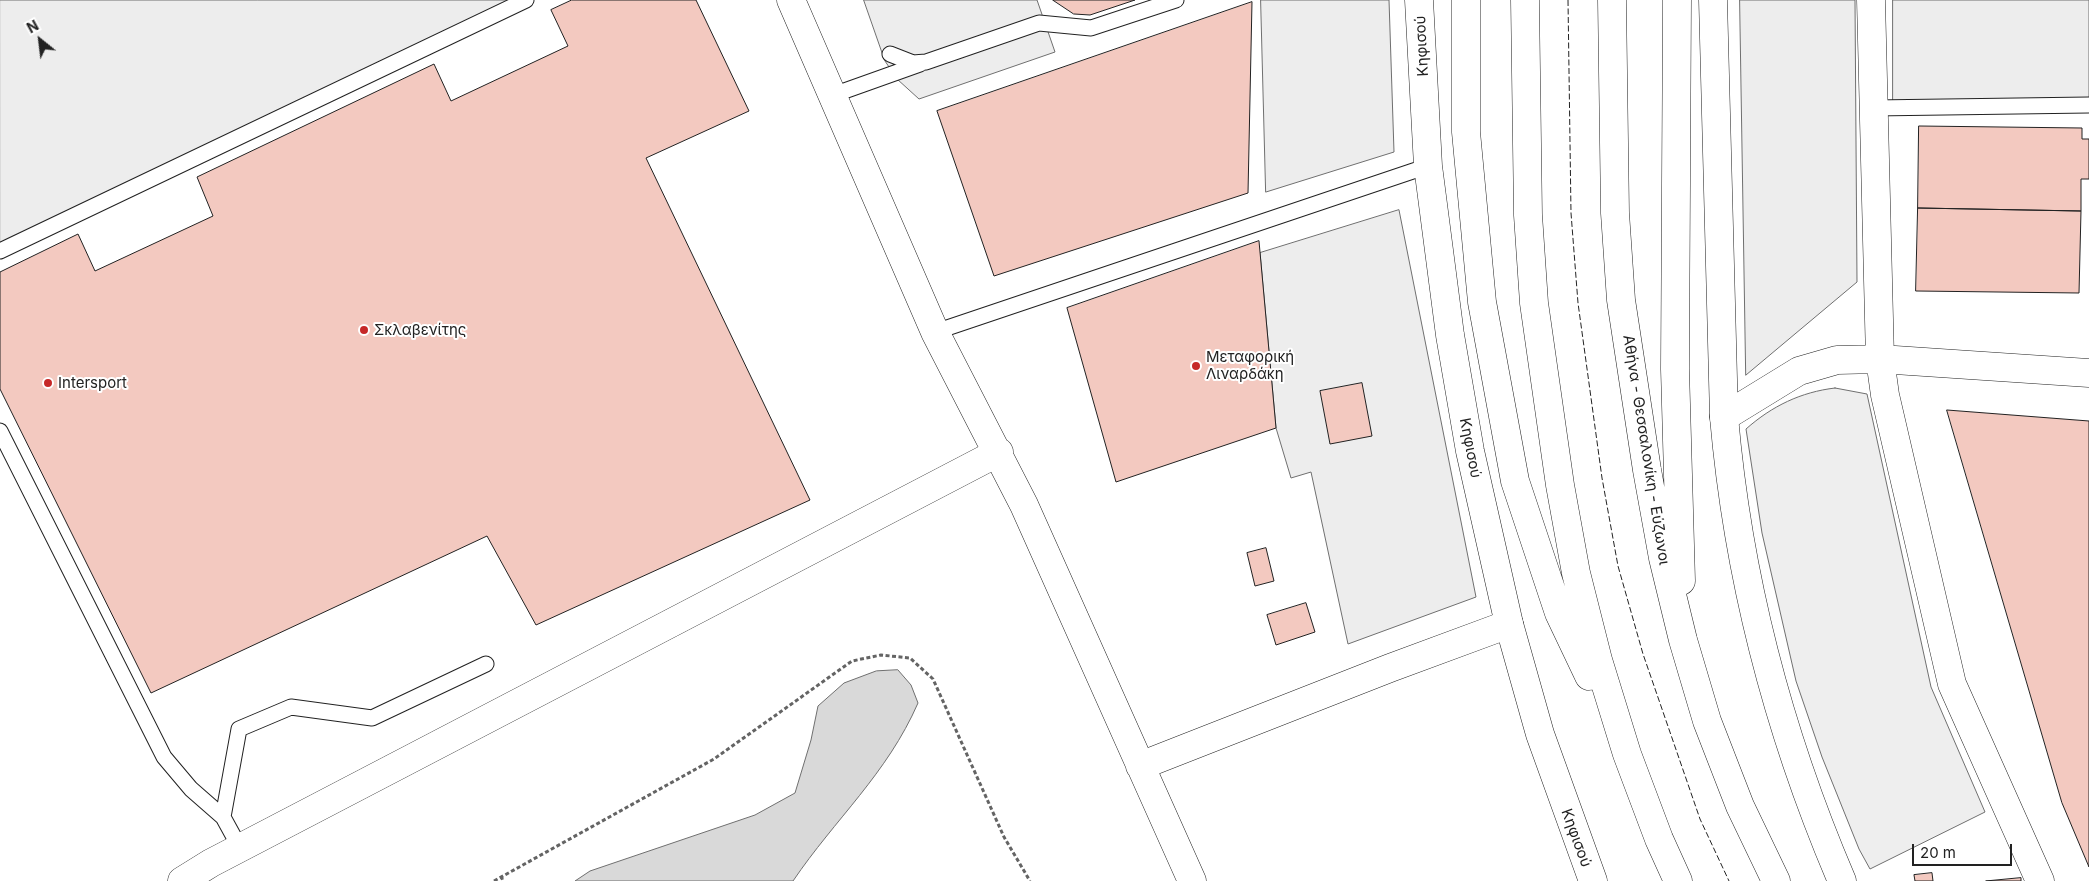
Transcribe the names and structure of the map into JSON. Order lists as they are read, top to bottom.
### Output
{
  "streets": {
    "main road": ["Κηφισού", "Αθήνα - Θεσσαλονίκη - Εύζωνοι"]
  },
  "places": ["Σκλαβενίτης", "Μεταφορική Λιναρδάκη", "Intersport"],
  "scale_bar": "20 m",
  "north": "top left"
}
